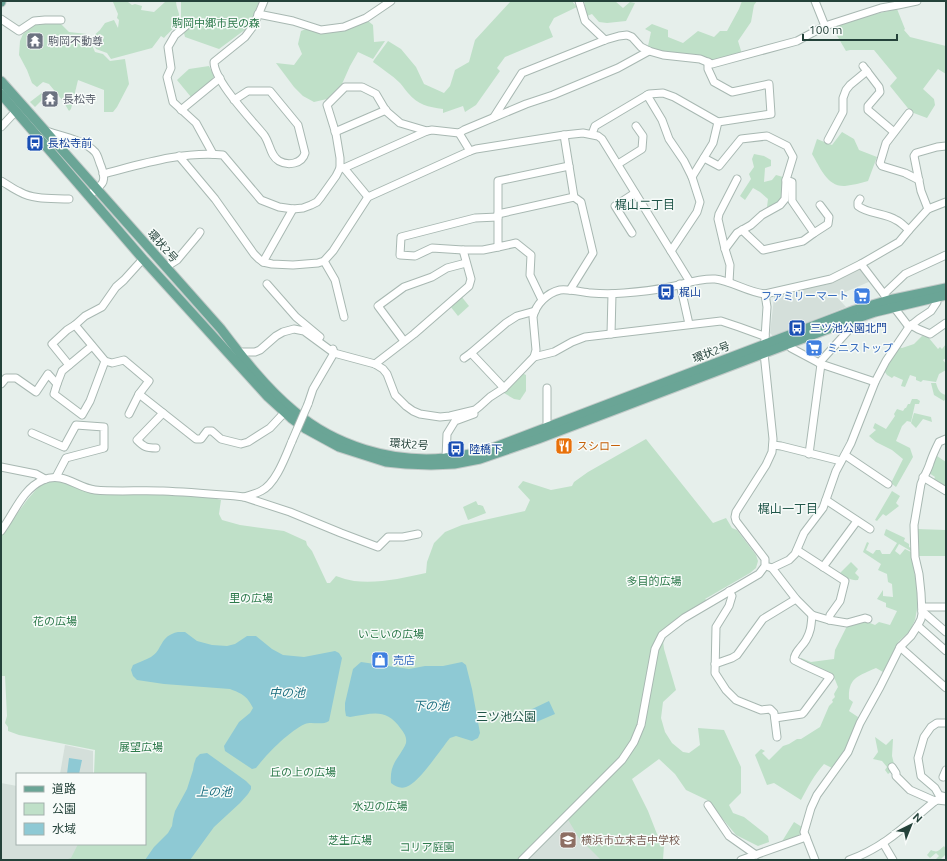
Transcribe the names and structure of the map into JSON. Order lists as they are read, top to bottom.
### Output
{
  "streets": {
    "main road": ["環状2号"]
  },
  "districts": ["梶山二丁目", "梶山一丁目", "三ツ池公園"],
  "water": ["中の池", "下の池", "上の池"],
  "parks": [
    "駒岡中郷市民の森",
    "多目的広場",
    "里の広場",
    "花の広場",
    "いこいの広場",
    "展望広場",
    "丘の上の広場",
    "水辺の広場",
    "芝生広場",
    "コリア庭園"
  ],
  "places": {
    "temple": ["駒岡不動尊", "長松寺"],
    "bus stop": [
      "長松寺前",
      "梶山",
      "三ツ池公園北門",
      "陸橋下"
    ],
    "supermarket": ["ファミリーマート", "ミニストップ"],
    "restaurant": ["スシロー"],
    "shop": ["売店"],
    "school or university": ["横浜市立末吉中学校"]
  },
  "legend": ["道路", "公園", "水域"],
  "scale_bar": "100 m",
  "north": "top right"
}
